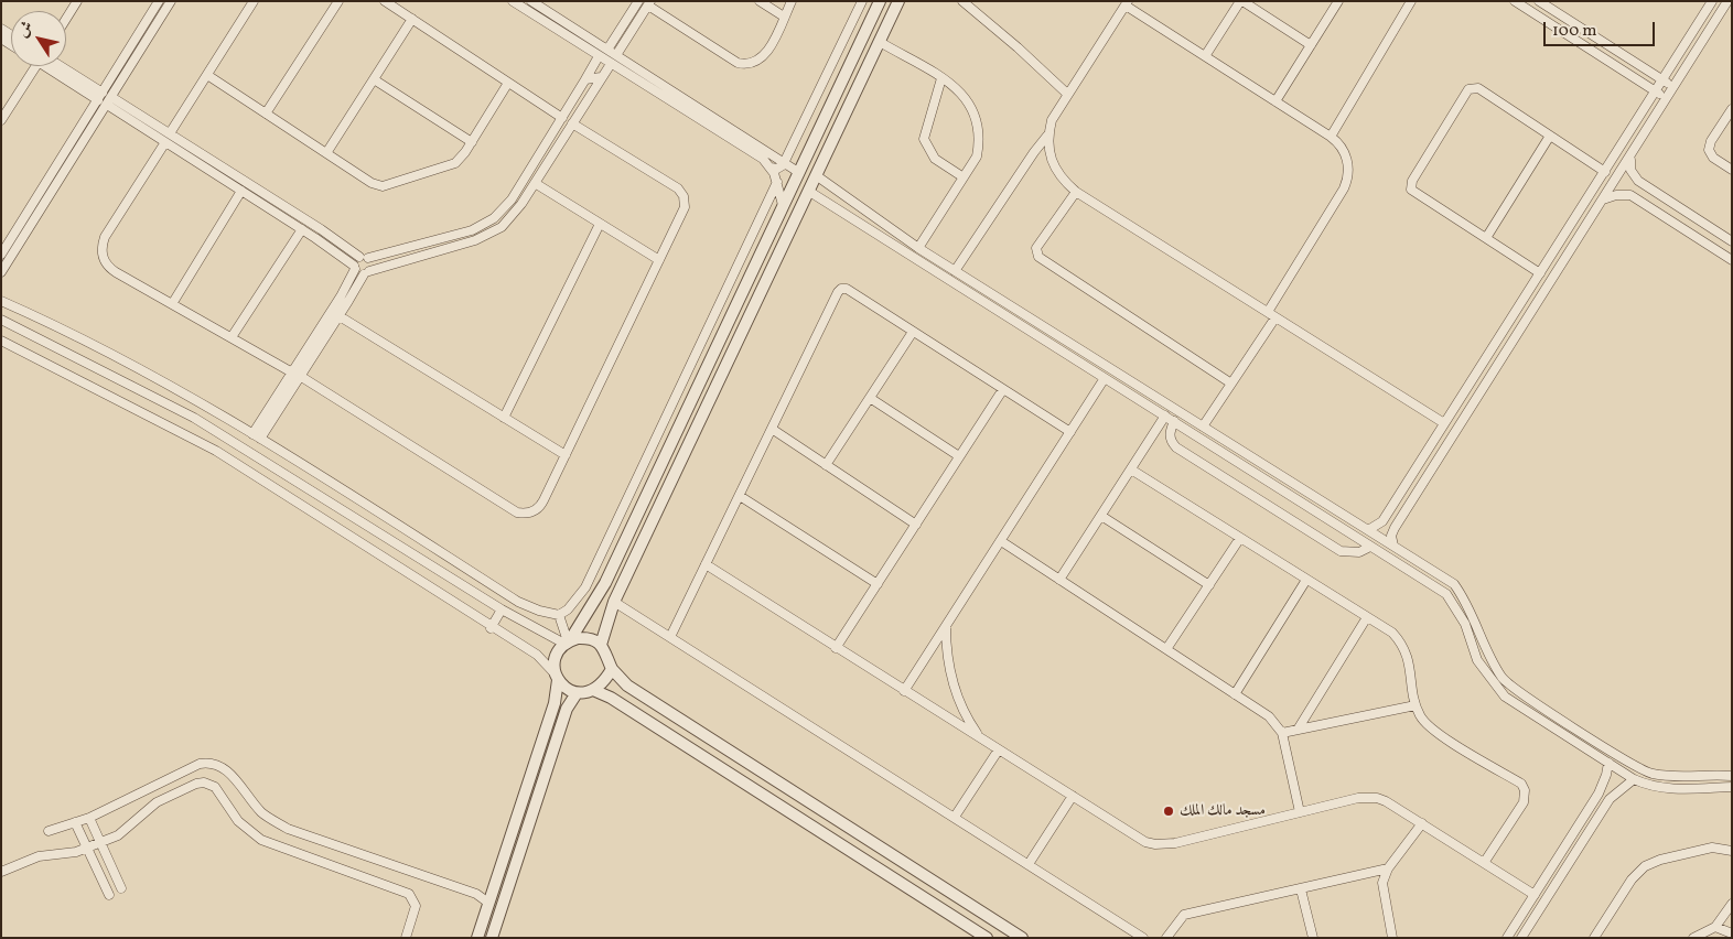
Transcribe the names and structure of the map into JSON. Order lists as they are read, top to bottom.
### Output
{
  "places": ["مسجد مالك الملك"],
  "scale_bar": "100 m",
  "north": "top left"
}
